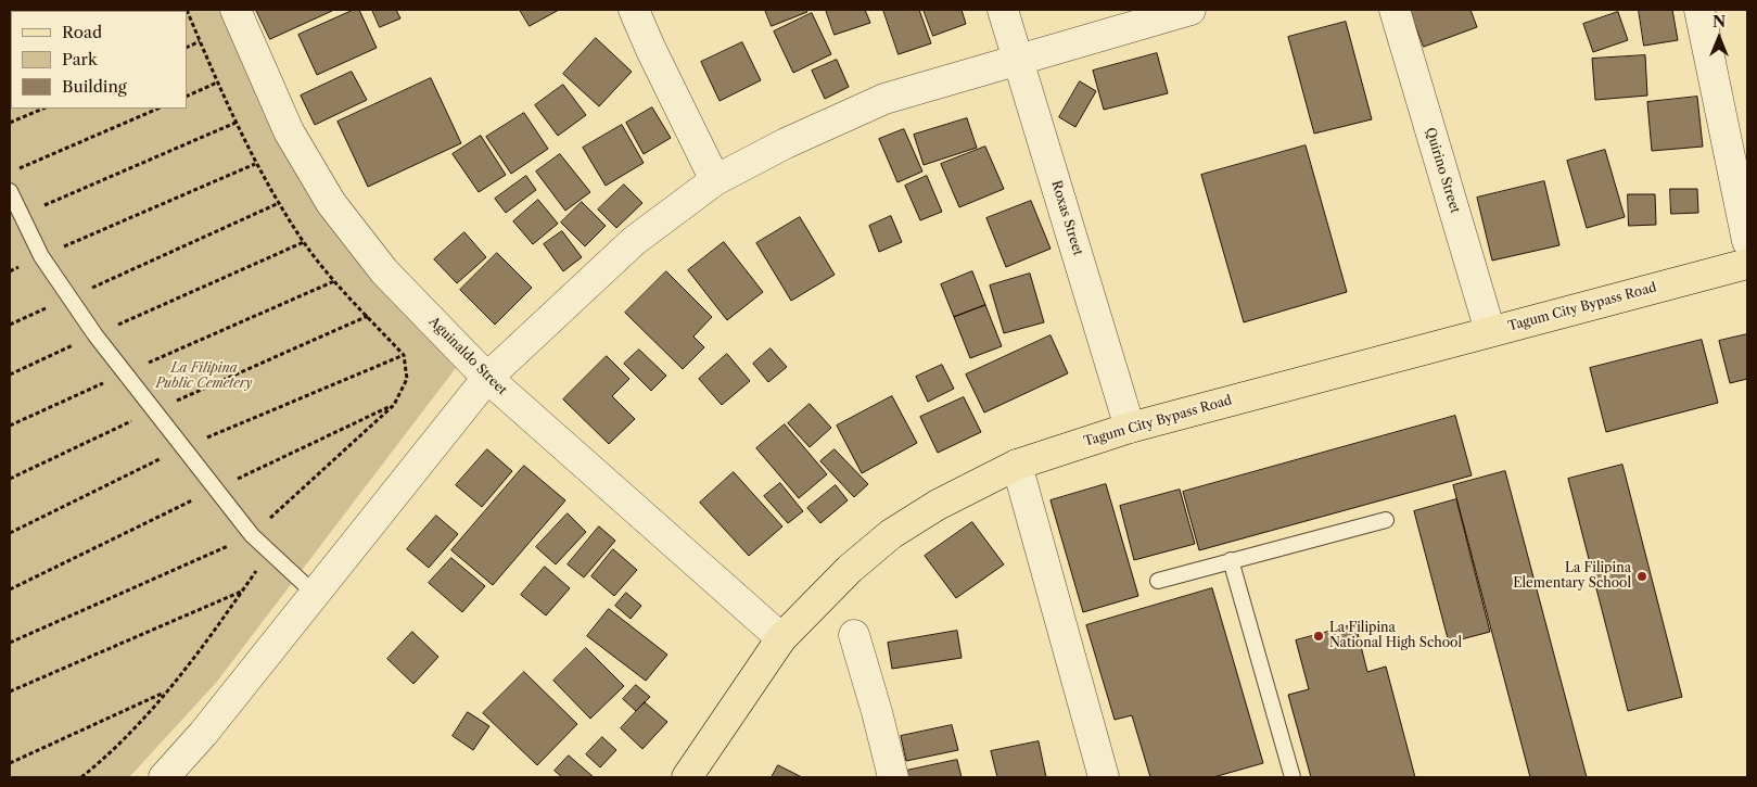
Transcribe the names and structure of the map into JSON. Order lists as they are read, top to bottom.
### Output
{
  "streets": {
    "main road": ["Tagum City Bypass Road"],
    "street": ["Quirino Street", "Roxas Street", "Aguinaldo Street"]
  },
  "crossings": [
    ["Quirino Street", "Tagum City Bypass Road"],
    ["Roxas Street", "Tagum City Bypass Road"],
    ["Tagum City Bypass Road", "Aguinaldo Street"]
  ],
  "parks": ["La Filipina Public Cemetery"],
  "places": ["La Filipina Elementary School", "La Filipina National High School"],
  "legend": ["Road", "Park", "Building"],
  "north": "top"
}
